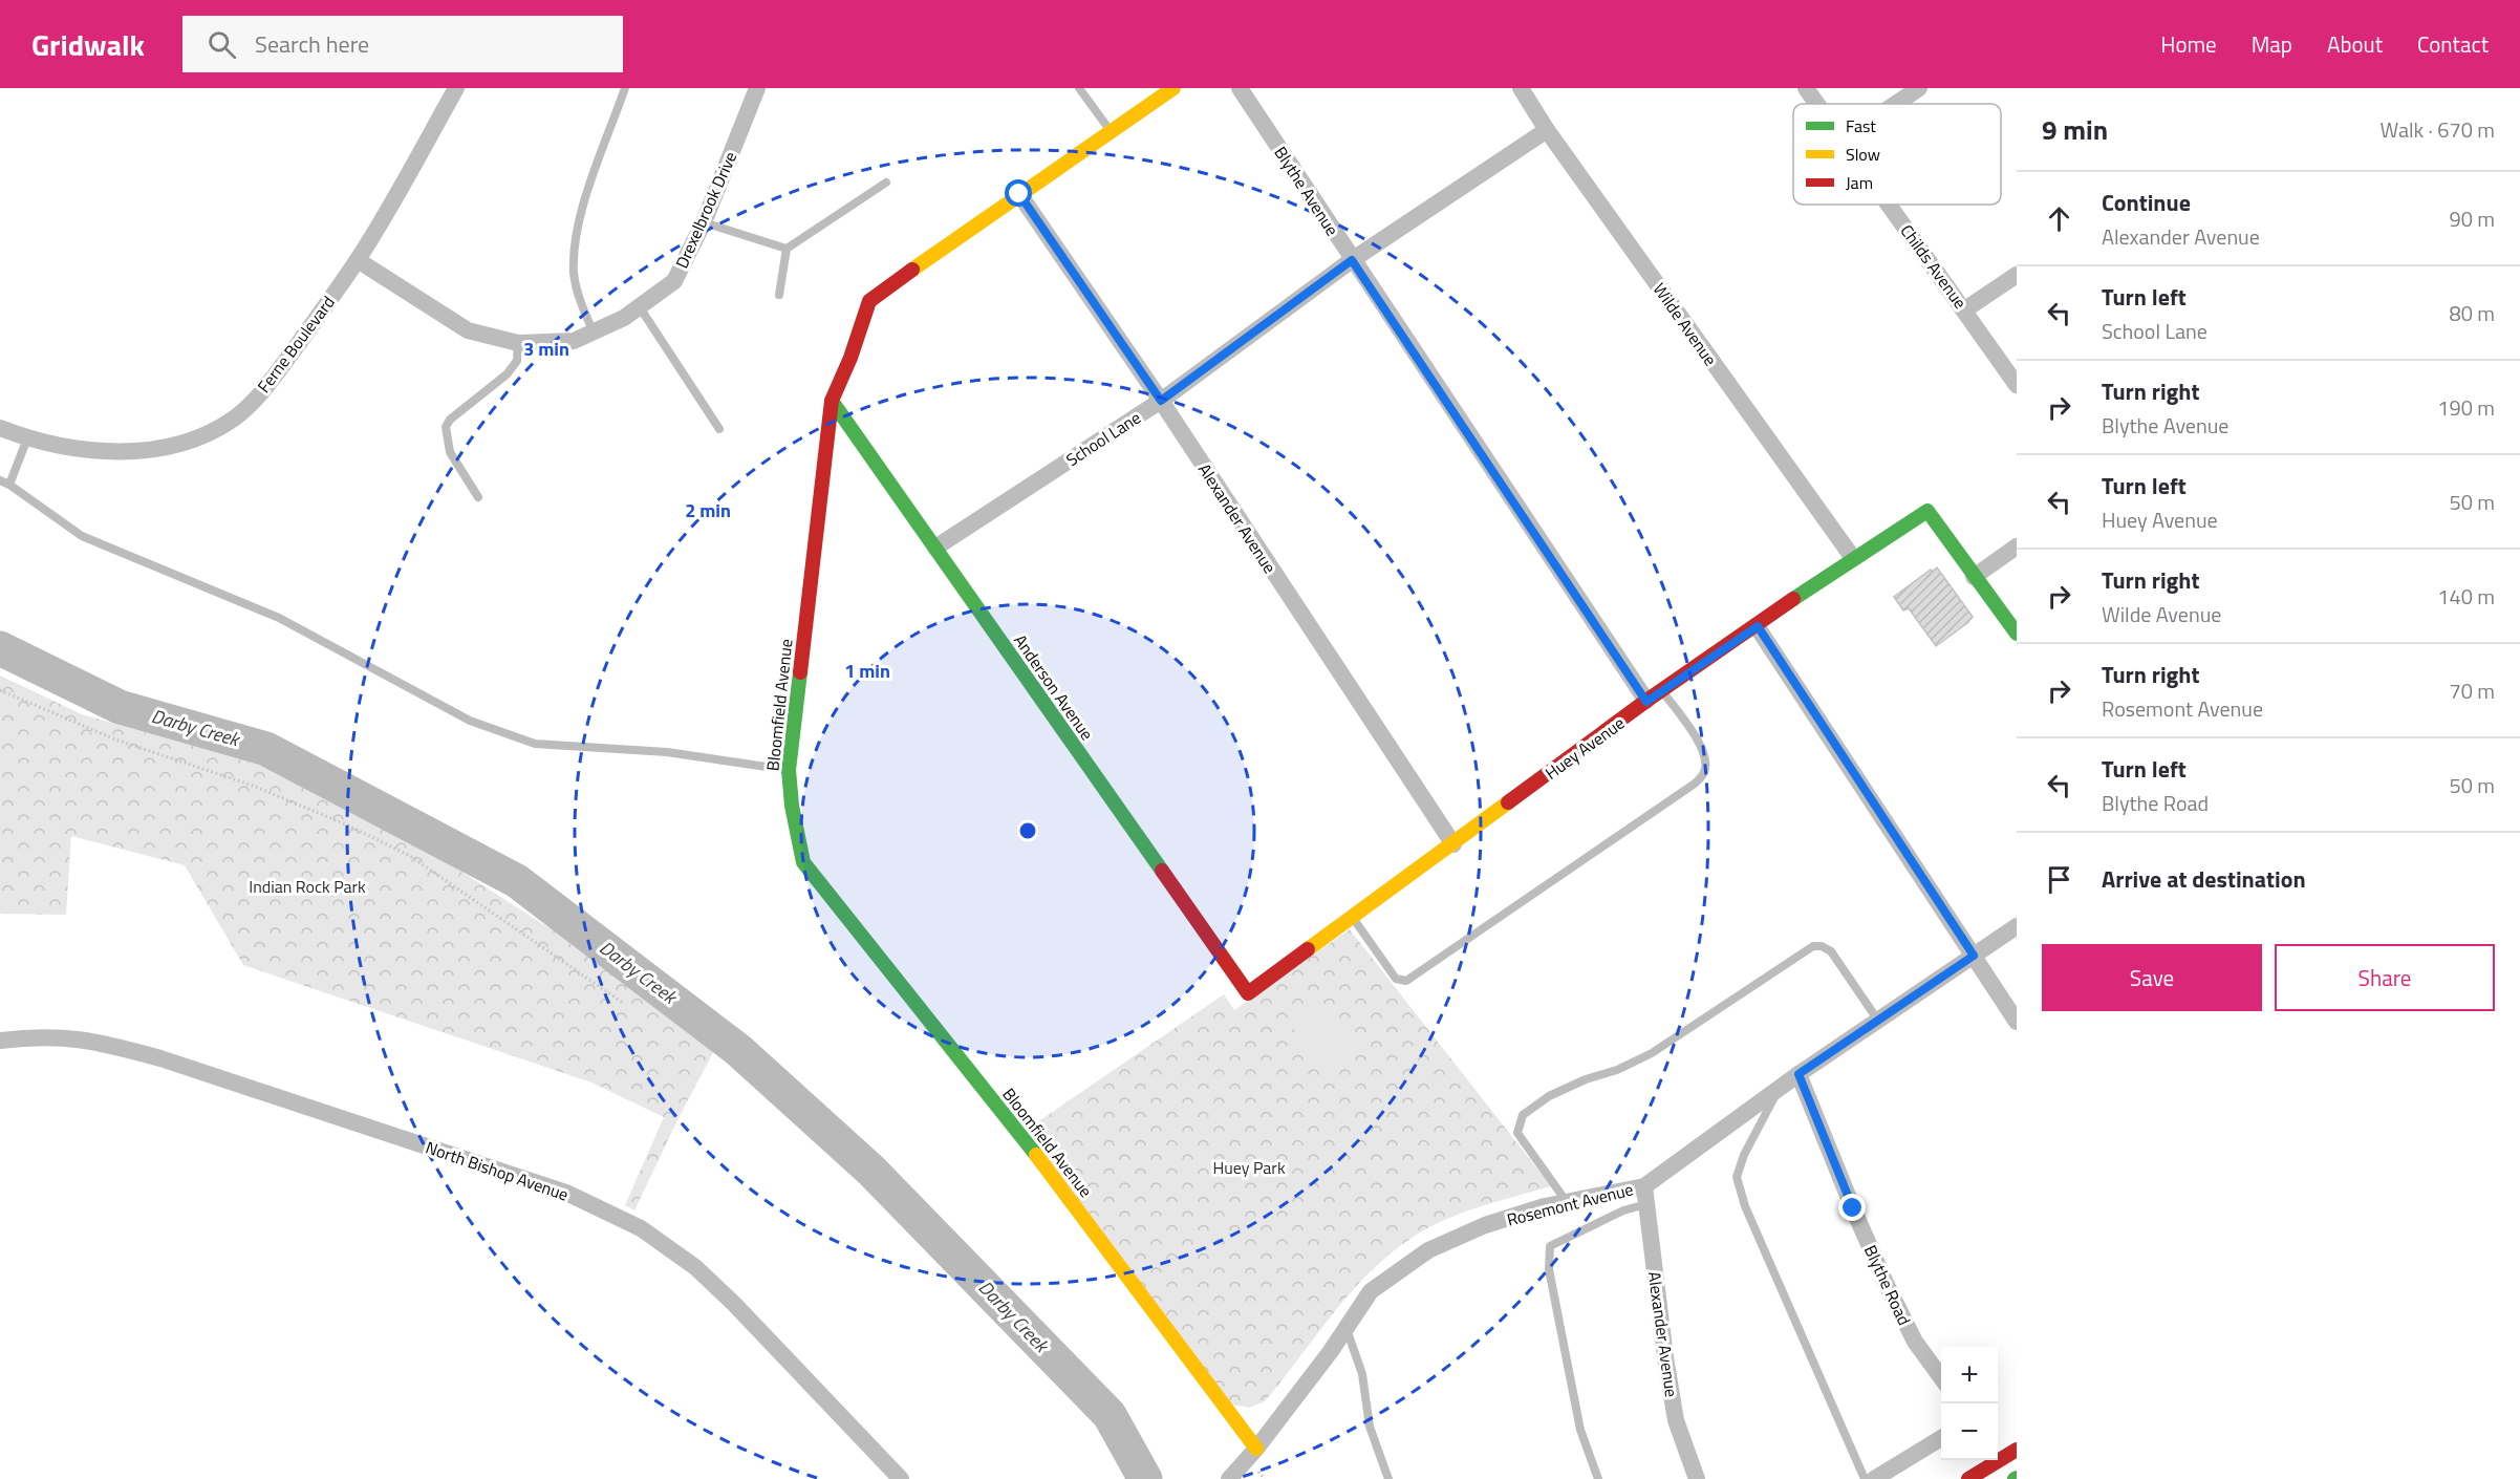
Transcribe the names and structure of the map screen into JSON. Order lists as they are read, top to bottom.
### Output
{
  "streets": {
    "street": [
      "Blythe Avenue",
      "Drexelbrook Drive",
      "Childs Avenue",
      "Wilde Avenue",
      "Ferne Boulevard",
      "School Lane",
      "Alexander Avenue",
      "Anderson Avenue",
      "Bloomfield Avenue",
      "Huey Avenue",
      "North Bishop Avenue",
      "Rosemont Avenue",
      "Blythe Road"
    ]
  },
  "crossings": [
    ["Blythe Avenue", "School Lane"],
    ["Blythe Avenue", "Huey Avenue"],
    ["Drexelbrook Drive", "Ferne Boulevard"],
    ["Wilde Avenue", "School Lane"],
    ["Wilde Avenue", "Huey Avenue"],
    ["School Lane", "Alexander Avenue"],
    ["School Lane", "Anderson Avenue"],
    ["Alexander Avenue", "Bloomfield Avenue"],
    ["Alexander Avenue", "Huey Avenue"],
    ["Alexander Avenue", "Rosemont Avenue"],
    ["Anderson Avenue", "Bloomfield Avenue"],
    ["Anderson Avenue", "Huey Avenue"],
    ["Bloomfield Avenue", "Rosemont Avenue"],
    ["Rosemont Avenue", "Blythe Road"]
  ],
  "water": ["Darby Creek"],
  "parks": ["Indian Rock Park", "Huey Park"],
  "legend": ["Fast", "Slow", "Jam"],
  "page": {
    "header": "Gridwalk",
    "search": "Search here",
    "nav": [
      "Home",
      "Map",
      "About",
      "Contact"
    ],
    "heading": ["9 min", "Walk · 670 m"],
    "list": [
      ["Continue", "Alexander Avenue", "90 m"],
      ["Turn left", "School Lane", "80 m"],
      ["Turn right", "Blythe Avenue", "190 m"],
      ["Turn left", "Huey Avenue", "50 m"],
      ["Turn right", "Wilde Avenue", "140 m"],
      ["Turn right", "Rosemont Avenue", "70 m"],
      ["Turn left", "Blythe Road", "50 m"],
      "Arrive at destination"
    ],
    "buttons": ["Save", "Share"],
    "map_buttons": ["+", "−"]
  },
  "rings": ["3 min", "2 min", "1 min"]
}
